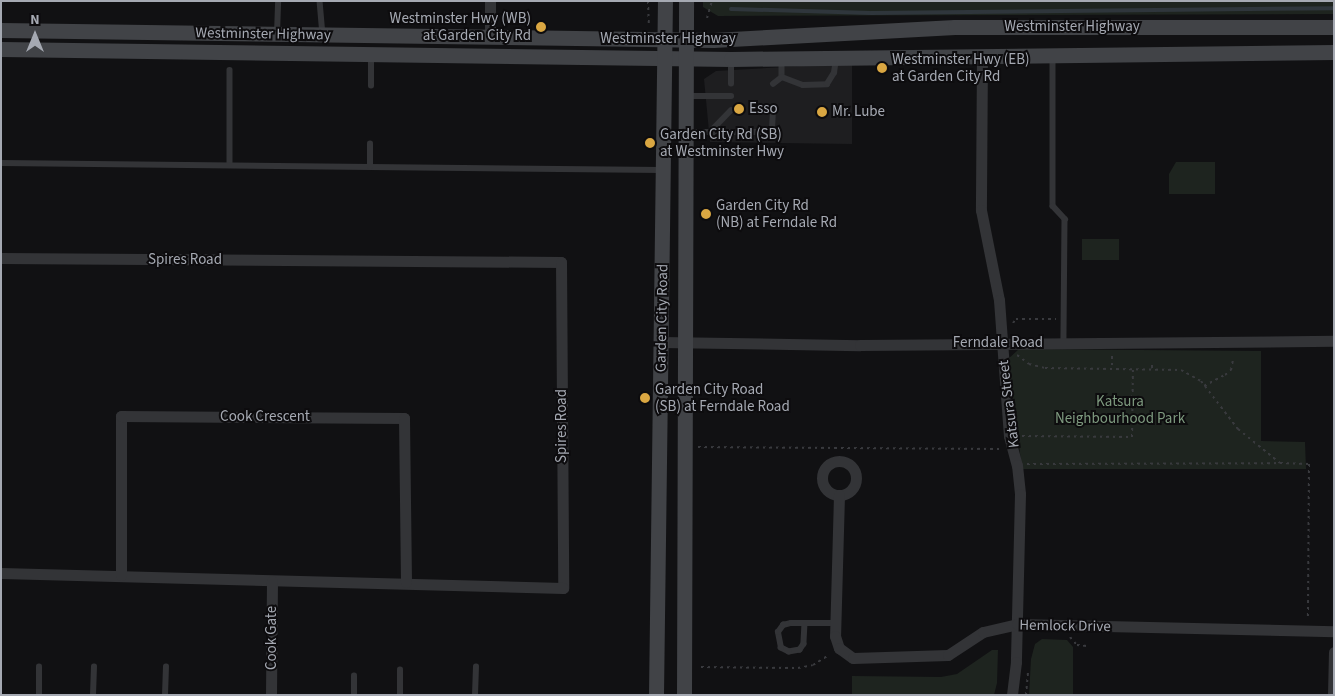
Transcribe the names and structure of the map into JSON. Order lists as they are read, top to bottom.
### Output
{
  "streets": {
    "main road": ["Westminster Highway", "Garden City Road"],
    "street": [
      "Spires Road",
      "Ferndale Road",
      "Katsura Street",
      "Cook Crescent",
      "Hemlock Drive",
      "Cook Gate"
    ]
  },
  "crossings": [
    ["Westminster Highway", "Garden City Road"],
    ["Westminster Highway", "Katsura Street"],
    ["Spires Road", "Cook Crescent"],
    ["Spires Road", "Cook Gate"],
    ["Garden City Road", "Ferndale Road"],
    ["Ferndale Road", "Katsura Street"],
    ["Katsura Street", "Hemlock Drive"]
  ],
  "parks": ["Katsura Neighbourhood Park"],
  "places": [
    "Westminster Hwy (WB) at Garden City Rd",
    "Westminster Hwy (EB) at Garden City Rd",
    "Esso",
    "Mr. Lube",
    "Garden City Rd (SB) at Westminster Hwy",
    "Garden City Rd (NB) at Ferndale Rd",
    "Garden City Road (SB) at Ferndale Road"
  ],
  "north": "top"
}
